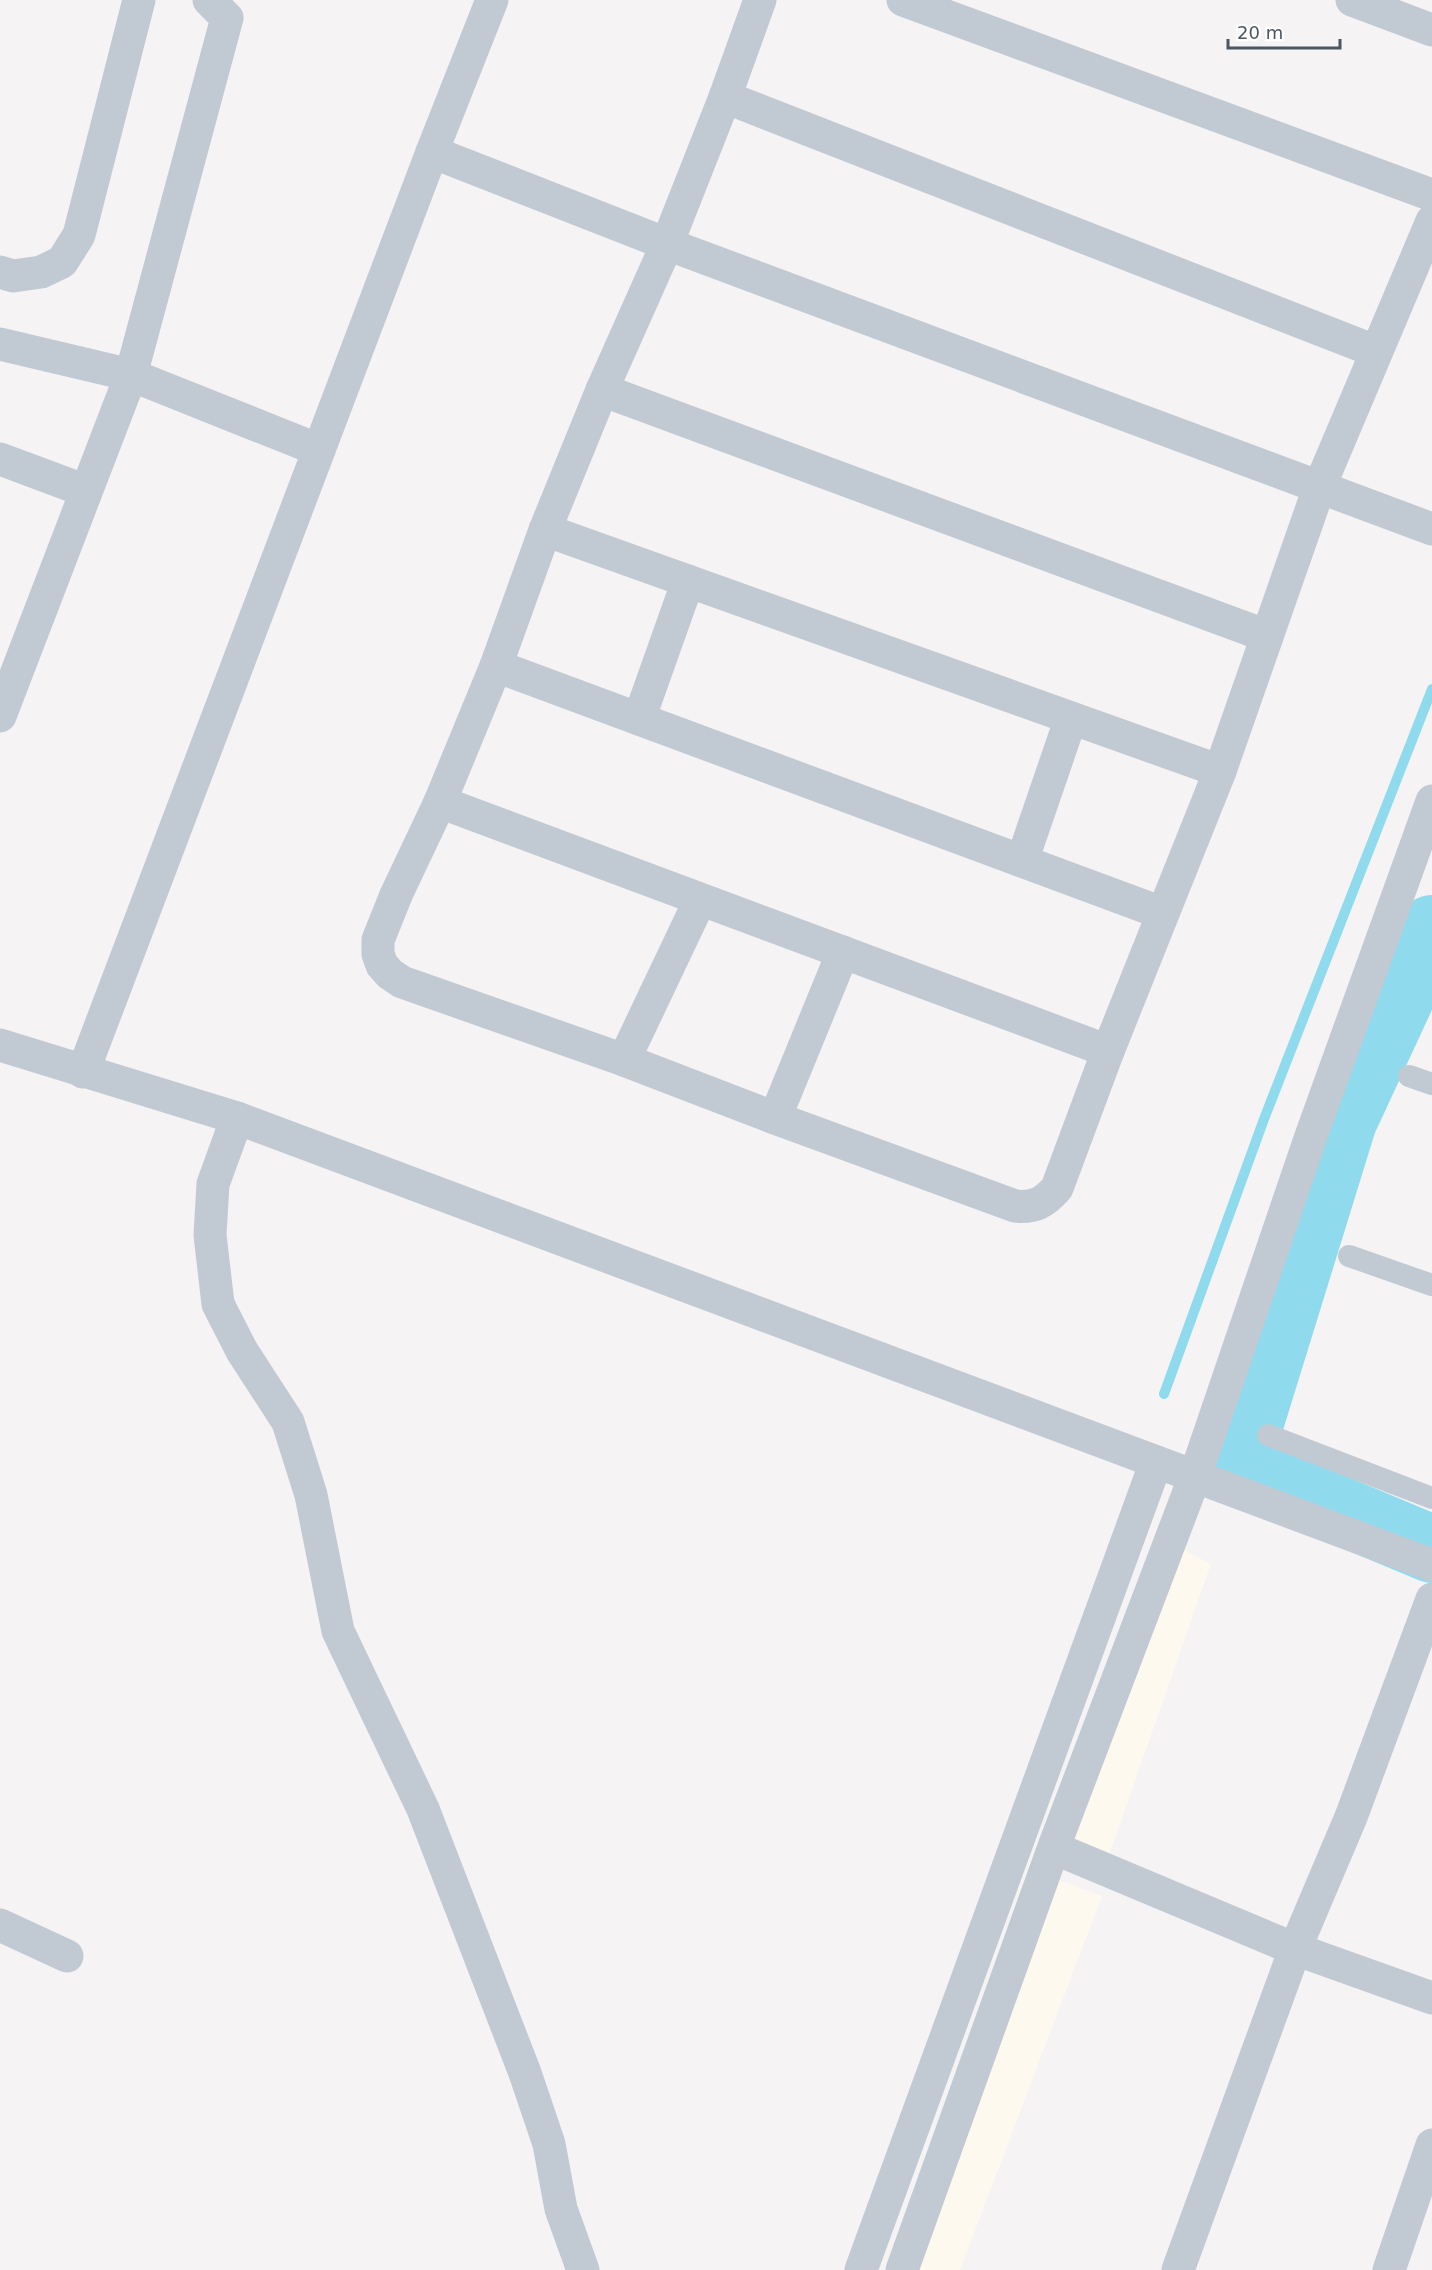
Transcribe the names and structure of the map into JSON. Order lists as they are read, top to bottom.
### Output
{
  "scale_bar": "20 m"
}
